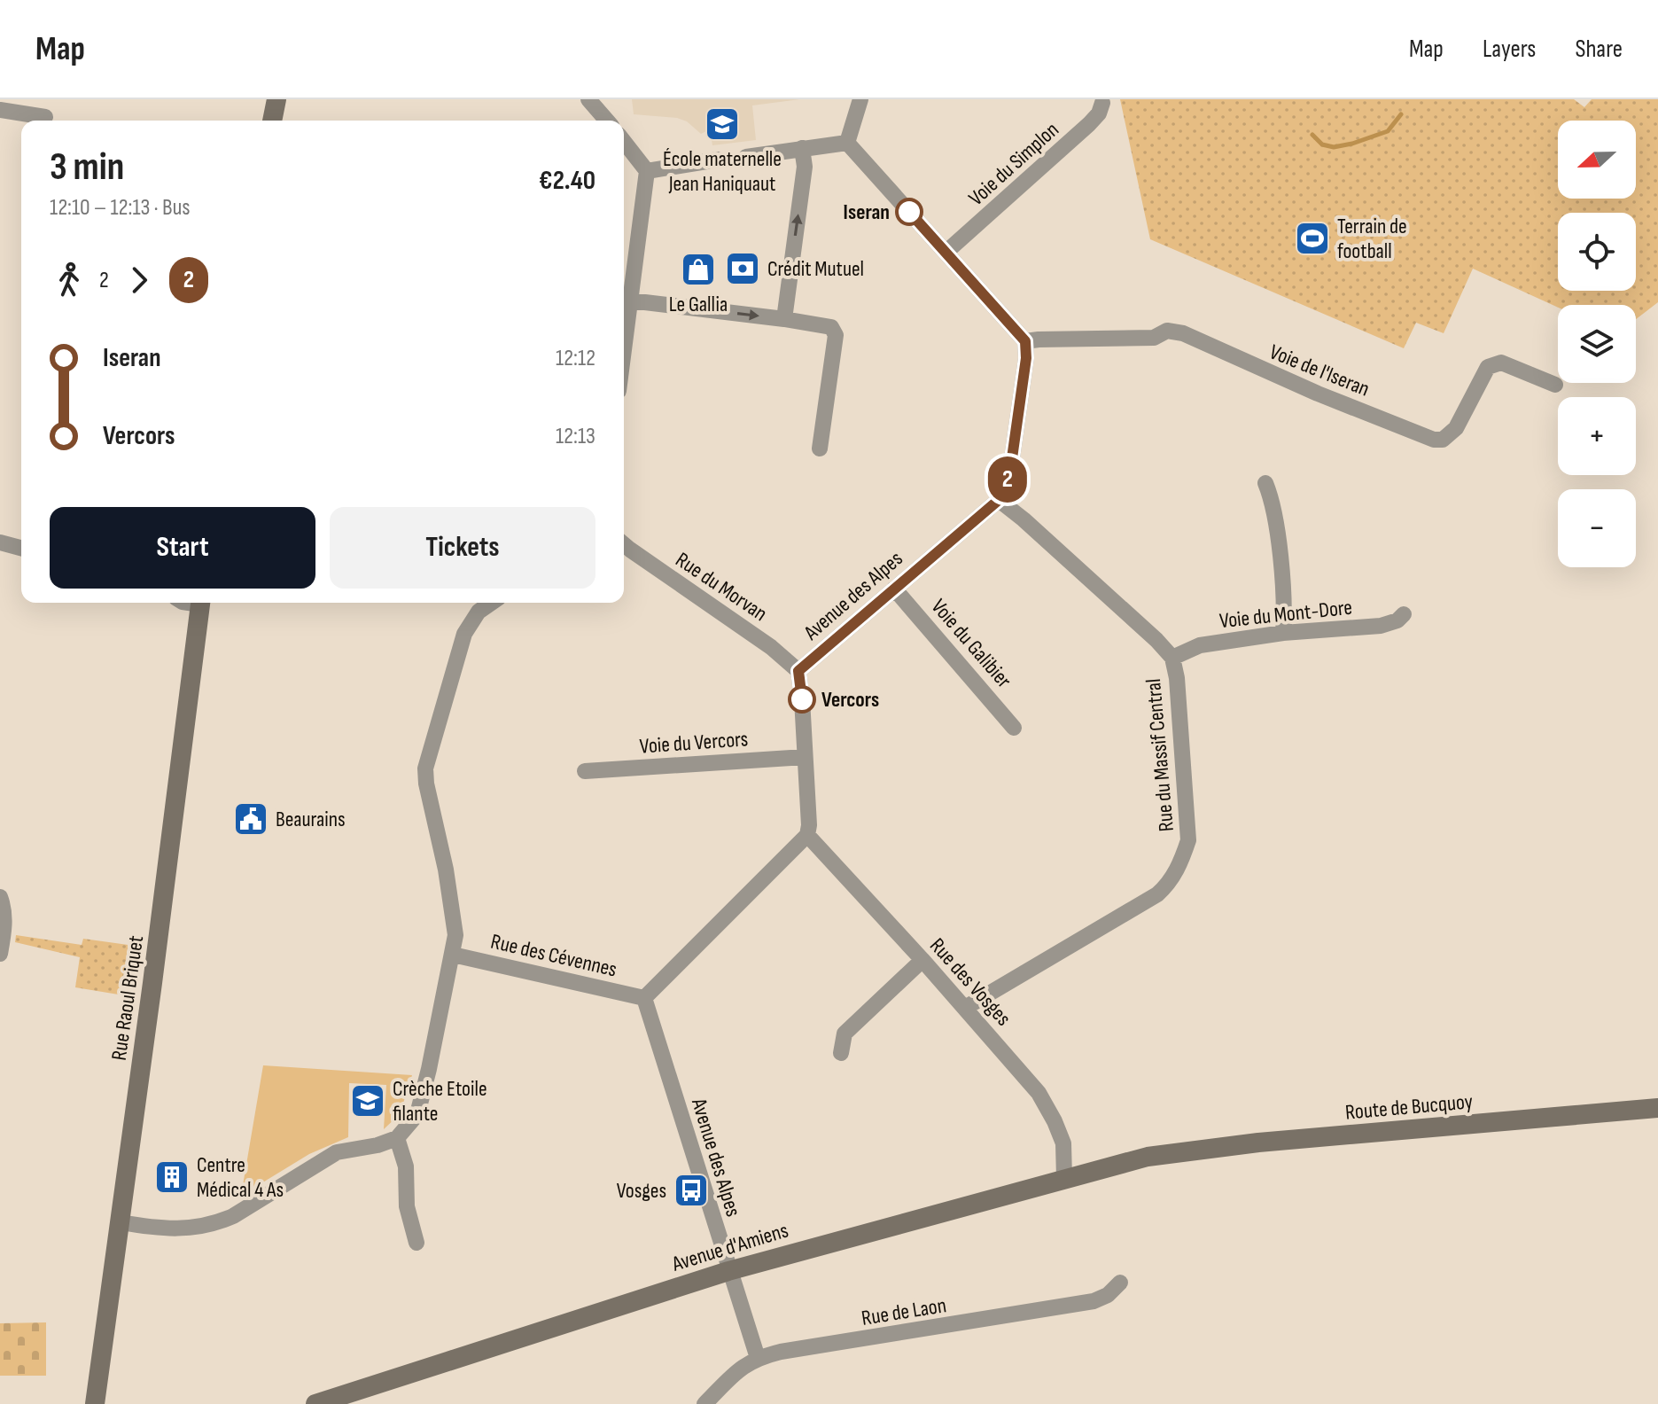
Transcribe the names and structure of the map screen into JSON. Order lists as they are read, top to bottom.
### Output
{
  "streets": {
    "main road": ["Rue Raoul Briquet", "Route de Bucquoy", "Avenue d'Amiens"],
    "street": [
      "Voie du Simplon",
      "Voie de l'Iseran",
      "Rue du Morvan",
      "Avenue des Alpes",
      "Voie du Mont-Dore",
      "Voie du Galibier",
      "Voie du Vercors",
      "Rue du Massif Central",
      "Rue des Cévennes",
      "Rue des Vosges",
      "Rue de Laon"
    ]
  },
  "crossings": [
    ["Voie de l'Iseran", "Avenue des Alpes"],
    ["Rue du Morvan", "Avenue des Alpes"],
    ["Avenue des Alpes", "Voie du Galibier"],
    ["Avenue des Alpes", "Voie du Vercors"],
    ["Avenue des Alpes", "Rue du Massif Central"],
    ["Avenue des Alpes", "Rue des Cévennes"],
    ["Avenue des Alpes", "Rue des Vosges"],
    ["Avenue des Alpes", "Avenue d'Amiens"],
    ["Avenue des Alpes", "Rue de Laon"],
    ["Voie du Mont-Dore", "Rue du Massif Central"],
    ["Rue du Massif Central", "Rue des Vosges"],
    ["Rue des Vosges", "Avenue d'Amiens"],
    ["Route de Bucquoy", "Avenue d'Amiens"]
  ],
  "places": {
    "school or university": ["École maternelle Jean Haniquaut", "Crèche Etoile filante"],
    "other": ["Iseran", "Vercors"],
    "sports": ["Terrain de football"],
    "bank": ["Crédit Mutuel"],
    "shop": ["Le Gallia"],
    "public building": ["Beaurains"],
    "building": ["Centre Médical 4 As"],
    "bus stop": ["Vosges"]
  },
  "lines": ["bus line 2"],
  "north": "left",
  "page": {
    "header": "Map",
    "nav": ["Map", "Layers", "Share"],
    "on_map": "2",
    "map_buttons": ["+", "−"],
    "heading": ["3 min", "12:10 – 12:13 · Bus", "€2.40"],
    "legs": ["2", "2"],
    "list": [
      {
        "name": "Iseran",
        "value": "12:12"
      },
      {
        "name": "Vercors",
        "value": "12:13"
      }
    ],
    "buttons": ["Start", "Tickets"]
  }
}
